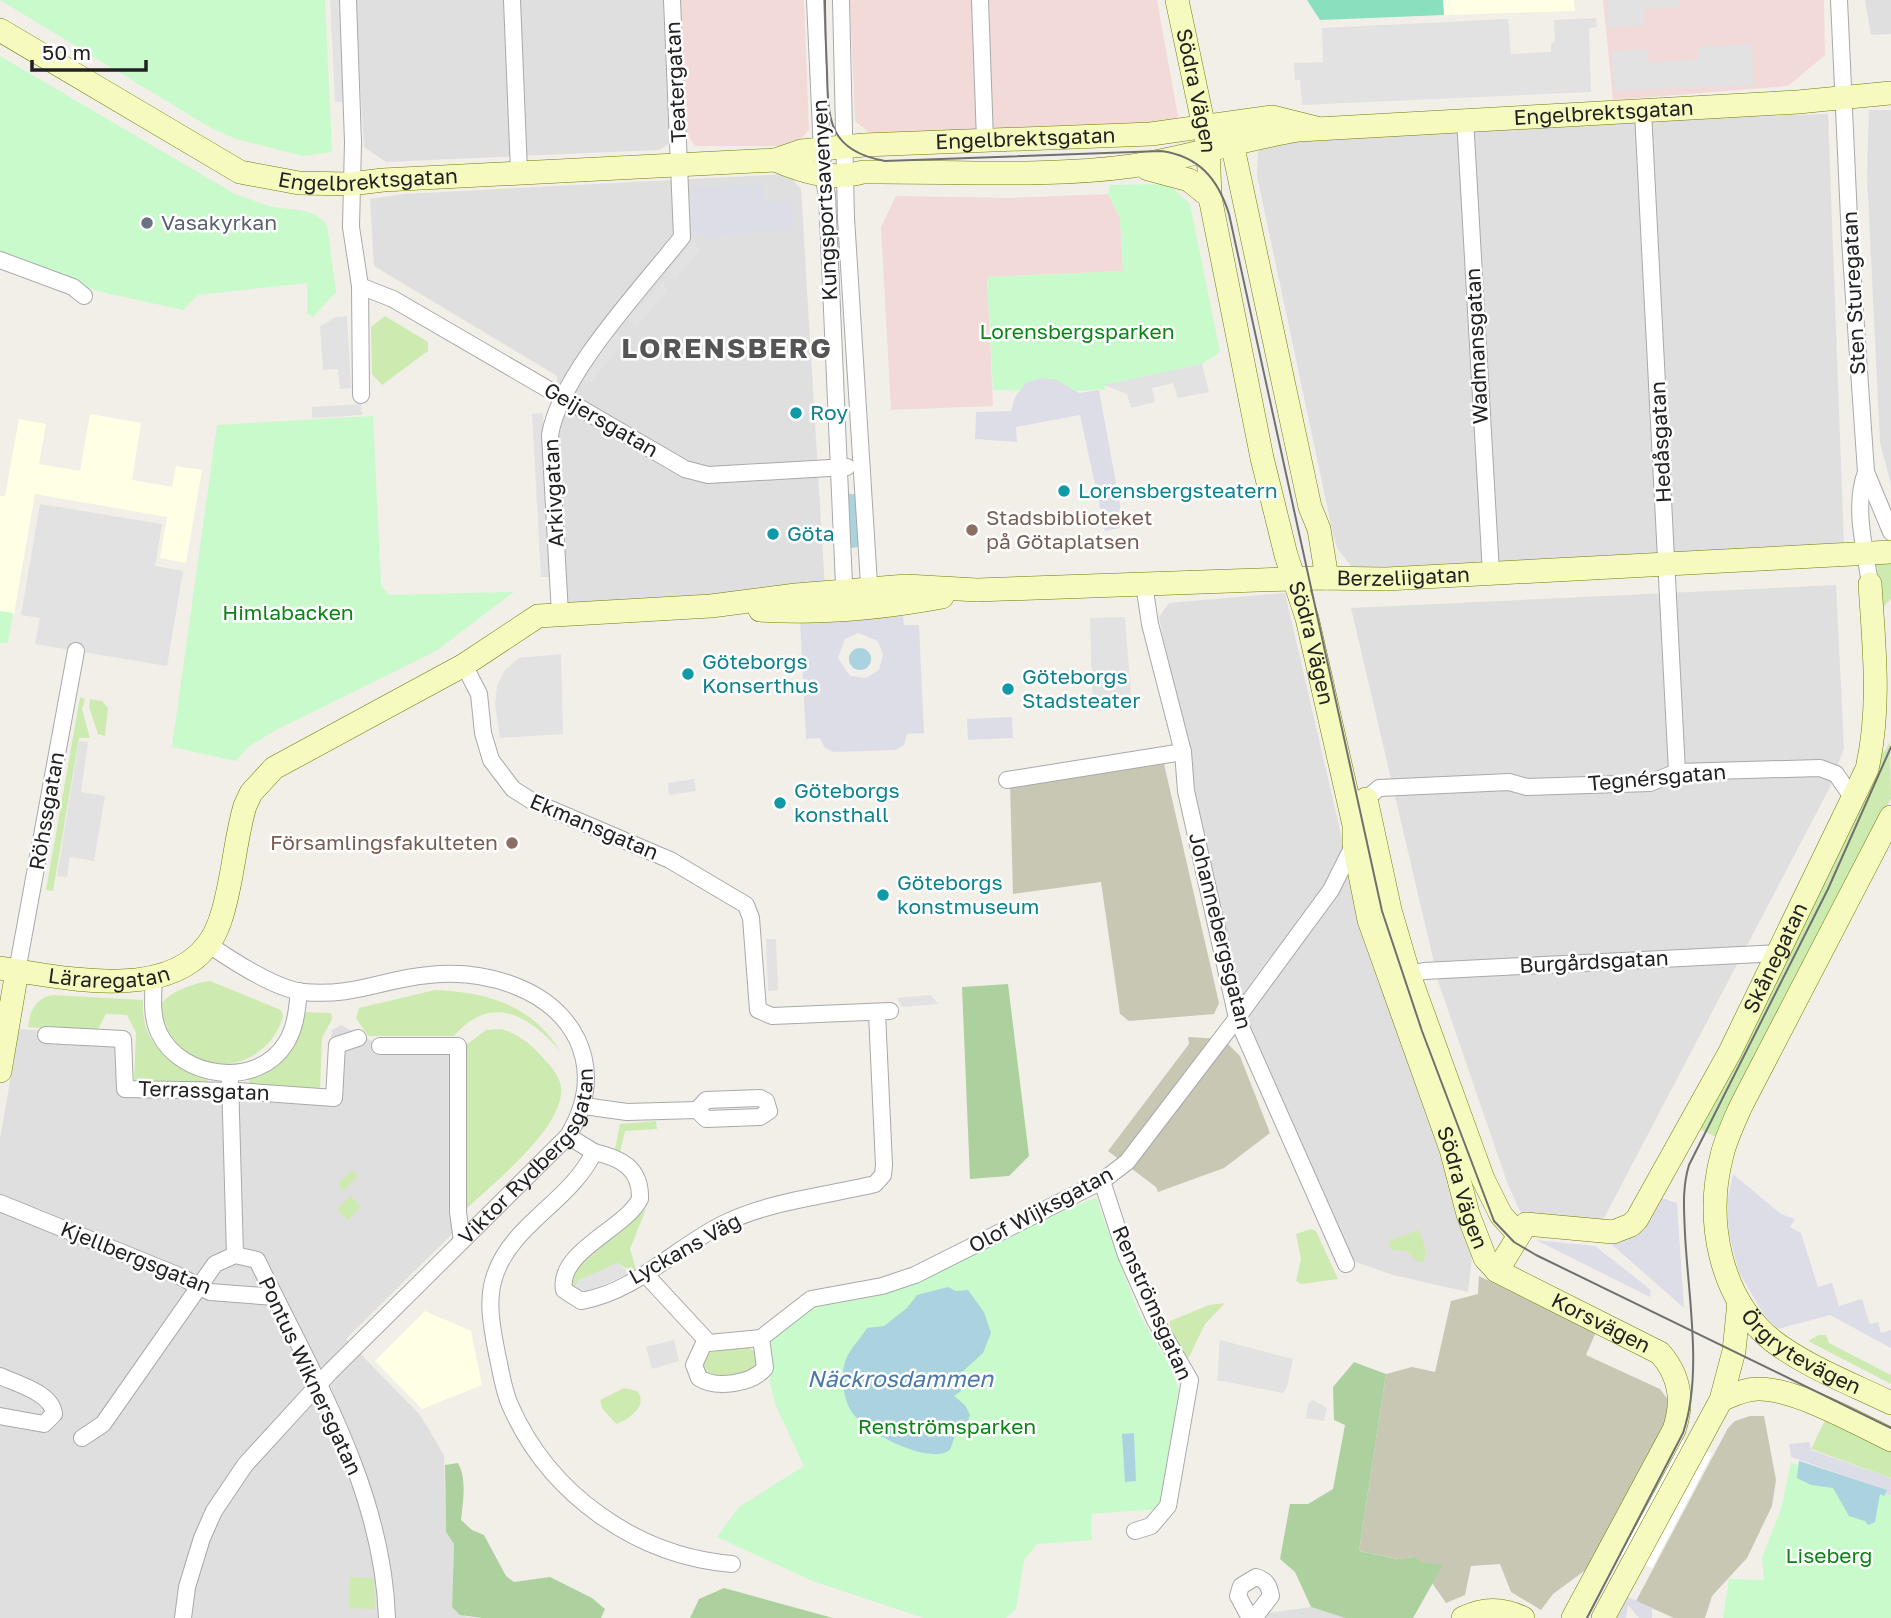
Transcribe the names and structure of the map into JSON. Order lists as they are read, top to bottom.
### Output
{
  "streets": {
    "street": [
      "Teatergatan",
      "Södra Vägen",
      "Engelbrektsgatan",
      "Kungsportsavenyen",
      "Sten Sturegatan",
      "Wadmansgatan",
      "Geijersgatan",
      "Hedåsgatan",
      "Arkivgatan",
      "Berzeliigatan",
      "Tegnérsgatan",
      "Röhssgatan",
      "Ekmansgatan",
      "Johannebergsgatan",
      "Skånegatan",
      "Burgårdsgatan",
      "Läraregatan",
      "Terrassgatan",
      "Viktor Rydbergsgatan",
      "Olof Wijksgatan",
      "Lyckans Väg",
      "Kjellbergsgatan",
      "Renströmsgatan",
      "Korsvägen",
      "Örgrytevägen",
      "Pontus Wiknersgatan"
    ]
  },
  "crossings": [
    ["Teatergatan", "Engelbrektsgatan"],
    ["Teatergatan", "Arkivgatan"],
    ["Södra Vägen", "Engelbrektsgatan"],
    ["Södra Vägen", "Berzeliigatan"],
    ["Södra Vägen", "Tegnérsgatan"],
    ["Södra Vägen", "Skånegatan"],
    ["Södra Vägen", "Burgårdsgatan"],
    ["Södra Vägen", "Olof Wijksgatan"],
    ["Södra Vägen", "Korsvägen"],
    ["Engelbrektsgatan", "Kungsportsavenyen"],
    ["Engelbrektsgatan", "Sten Sturegatan"],
    ["Engelbrektsgatan", "Wadmansgatan"],
    ["Engelbrektsgatan", "Hedåsgatan"],
    ["Engelbrektsgatan", "Arkivgatan"],
    ["Kungsportsavenyen", "Geijersgatan"],
    ["Kungsportsavenyen", "Berzeliigatan"],
    ["Sten Sturegatan", "Berzeliigatan"],
    ["Sten Sturegatan", "Skånegatan"],
    ["Wadmansgatan", "Berzeliigatan"],
    ["Geijersgatan", "Arkivgatan"],
    ["Hedåsgatan", "Berzeliigatan"],
    ["Hedåsgatan", "Tegnérsgatan"],
    ["Berzeliigatan", "Johannebergsgatan"],
    ["Tegnérsgatan", "Skånegatan"],
    ["Röhssgatan", "Läraregatan"],
    ["Ekmansgatan", "Lyckans Väg"],
    ["Johannebergsgatan", "Olof Wijksgatan"],
    ["Skånegatan", "Burgårdsgatan"],
    ["Skånegatan", "Örgrytevägen"],
    ["Läraregatan", "Terrassgatan"],
    ["Läraregatan", "Viktor Rydbergsgatan"],
    ["Terrassgatan", "Viktor Rydbergsgatan"],
    ["Viktor Rydbergsgatan", "Pontus Wiknersgatan"],
    ["Olof Wijksgatan", "Renströmsgatan"],
    ["Kjellbergsgatan", "Pontus Wiknersgatan"]
  ],
  "districts": ["LORENSBERG"],
  "water": ["Näckrosdammen"],
  "parks": [
    "Lorensbergsparken",
    "Himlabacken",
    "Renströmsparken",
    "Liseberg"
  ],
  "places": [
    "Vasakyrkan",
    "Roy",
    "Lorensbergsteatern",
    "Stadsbiblioteket på Götaplatsen",
    "Göta",
    "Göteborgs Konserthus",
    "Göteborgs Stadsteater",
    "Göteborgs konsthall",
    "Församlingsfakulteten",
    "Göteborgs konstmuseum"
  ],
  "scale_bar": "50 m"
}
